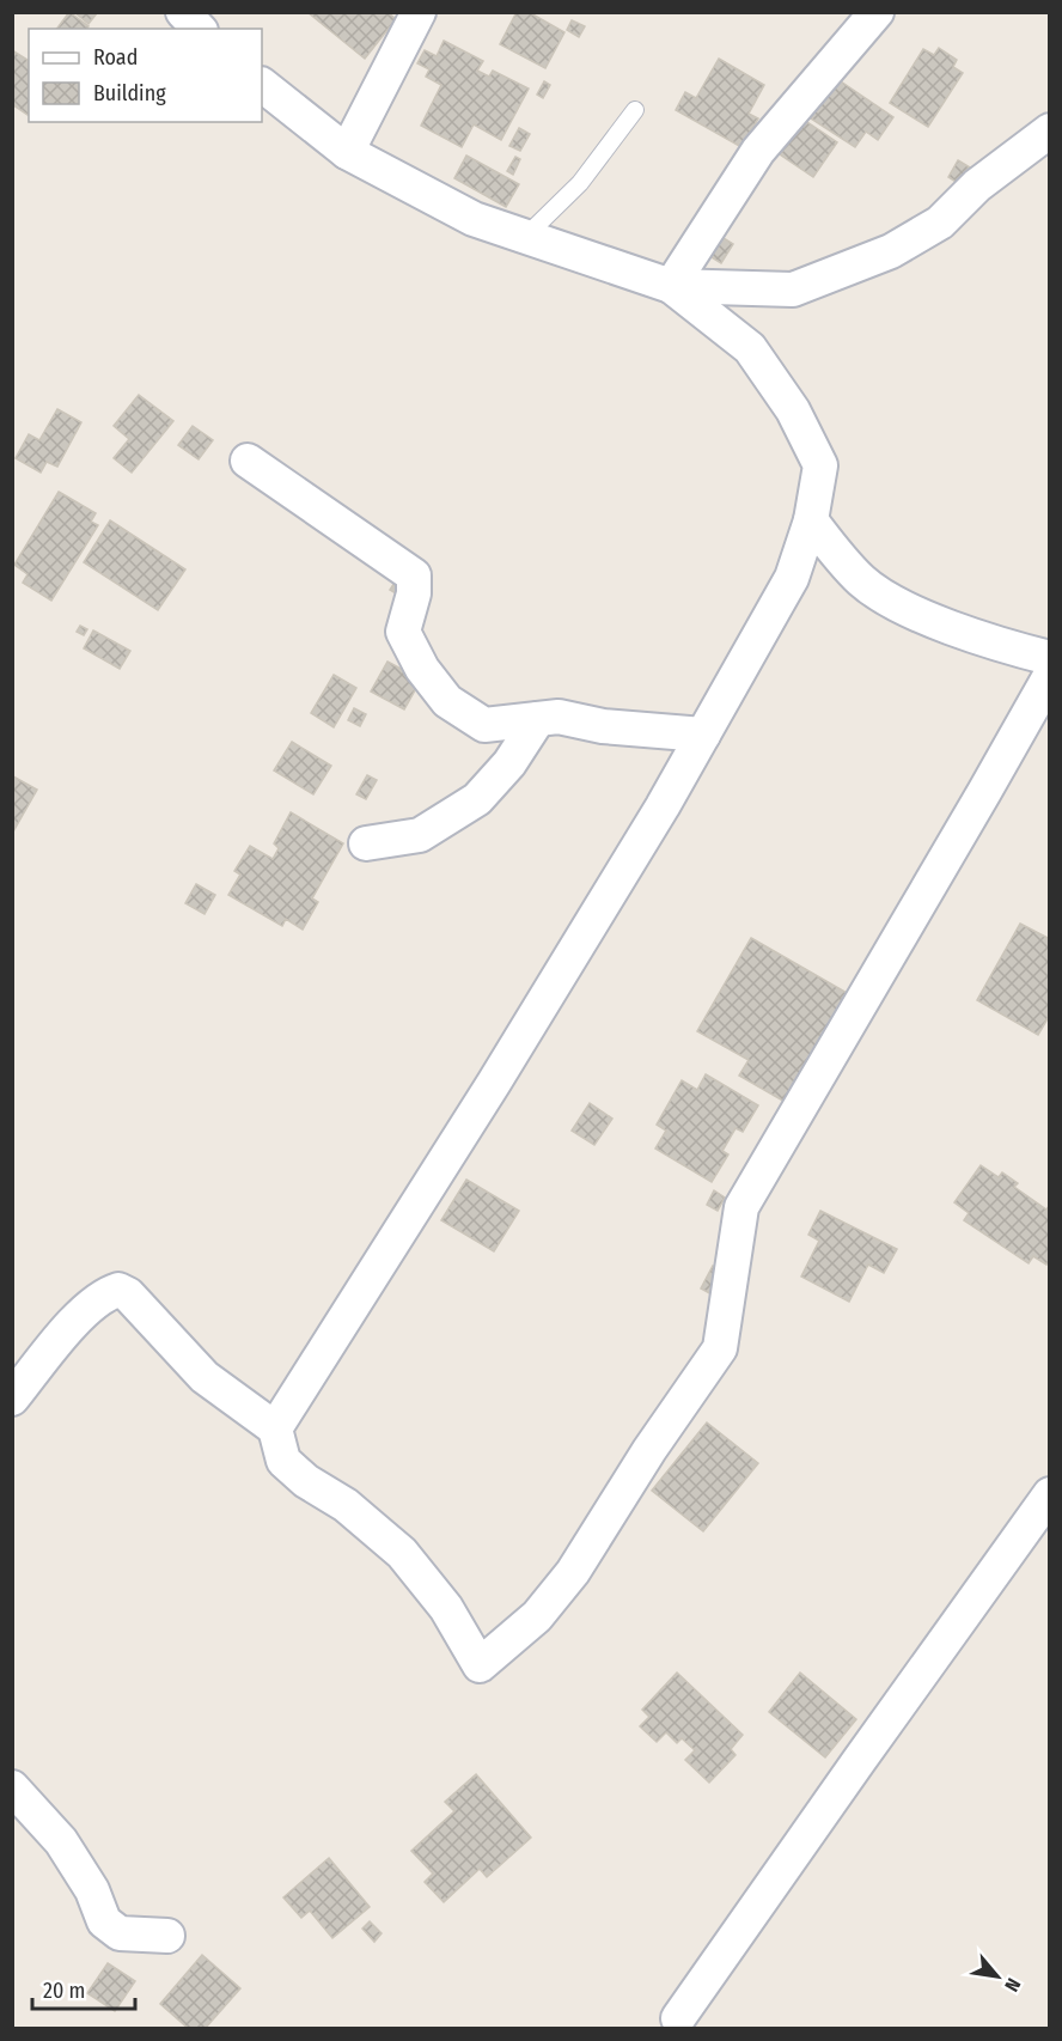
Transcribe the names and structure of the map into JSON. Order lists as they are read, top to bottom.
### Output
{
  "legend": ["Road", "Building"],
  "scale_bar": "20 m",
  "north": "bottom right"
}
